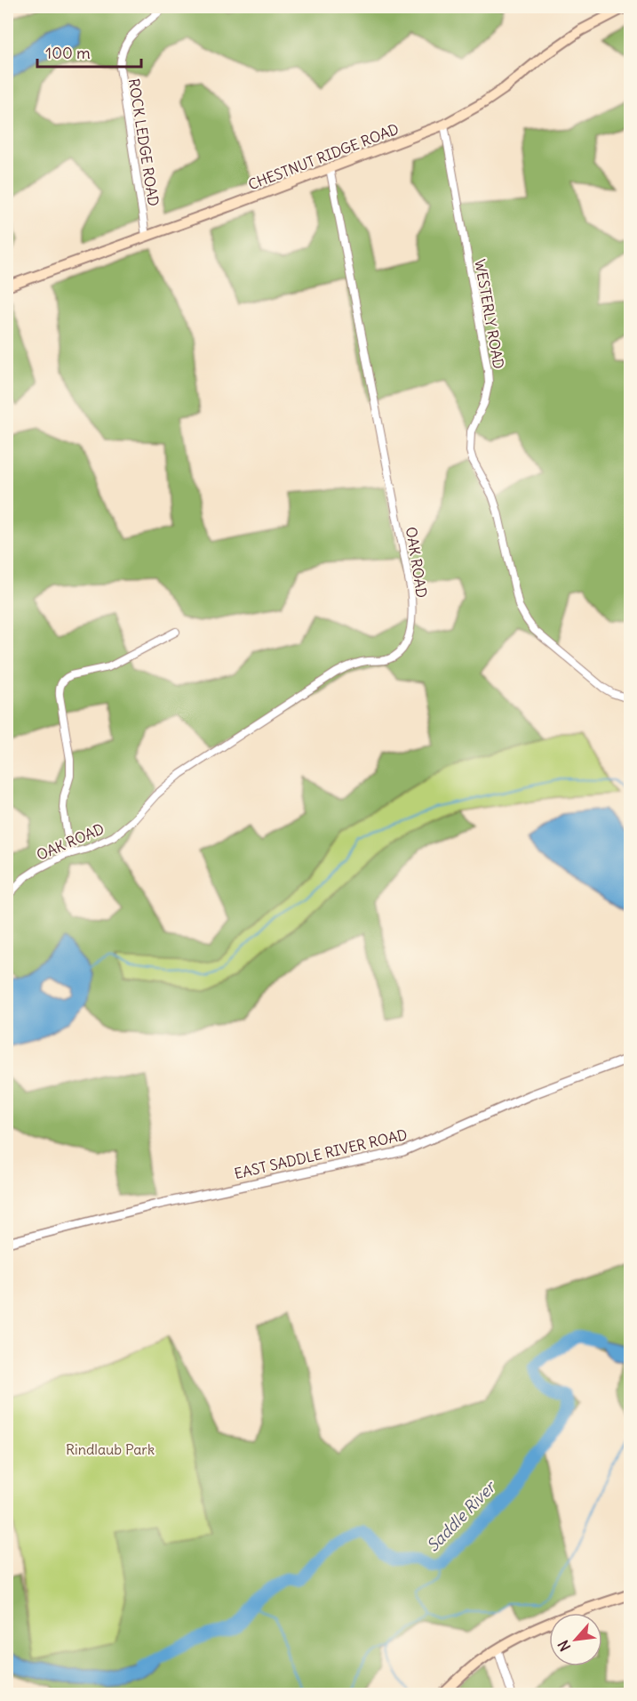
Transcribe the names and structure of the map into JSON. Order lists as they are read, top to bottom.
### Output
{
  "streets": {
    "main road": ["CHESTNUT RIDGE ROAD"],
    "street": [
      "ROCK LEDGE ROAD",
      "WESTERLY ROAD",
      "OAK ROAD",
      "EAST SADDLE RIVER ROAD"
    ]
  },
  "crossings": [
    ["ROCK LEDGE ROAD", "CHESTNUT RIDGE ROAD"],
    ["CHESTNUT RIDGE ROAD", "WESTERLY ROAD"],
    ["CHESTNUT RIDGE ROAD", "OAK ROAD"]
  ],
  "water": ["Saddle River"],
  "parks": ["Rindlaub Park"],
  "scale_bar": "100 m",
  "north": "bottom left"
}
